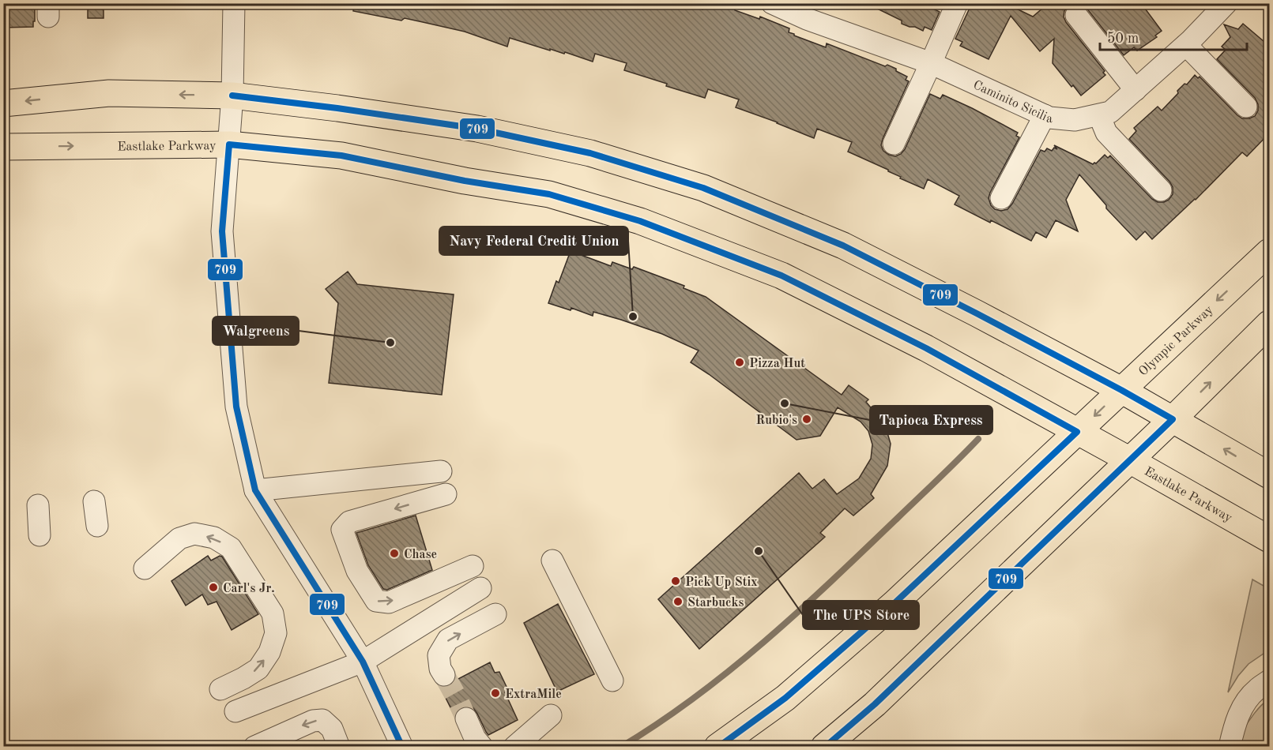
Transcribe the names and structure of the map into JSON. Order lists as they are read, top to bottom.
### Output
{
  "streets": {
    "main road": ["Eastlake Parkway", "Olympic Parkway"],
    "street": ["Caminito Sicilia"]
  },
  "crossings": [
    ["Eastlake Parkway", "Olympic Parkway"]
  ],
  "places": [
    "Navy Federal Credit Union",
    "Walgreens",
    "Pizza Hut",
    "Tapioca Express",
    "Rubio's",
    "The UPS Store",
    "Chase",
    "Pick Up Stix",
    "Carl's Jr.",
    "Starbucks",
    "ExtraMile"
  ],
  "lines": ["transit line 709"],
  "scale_bar": "50 m"
}
